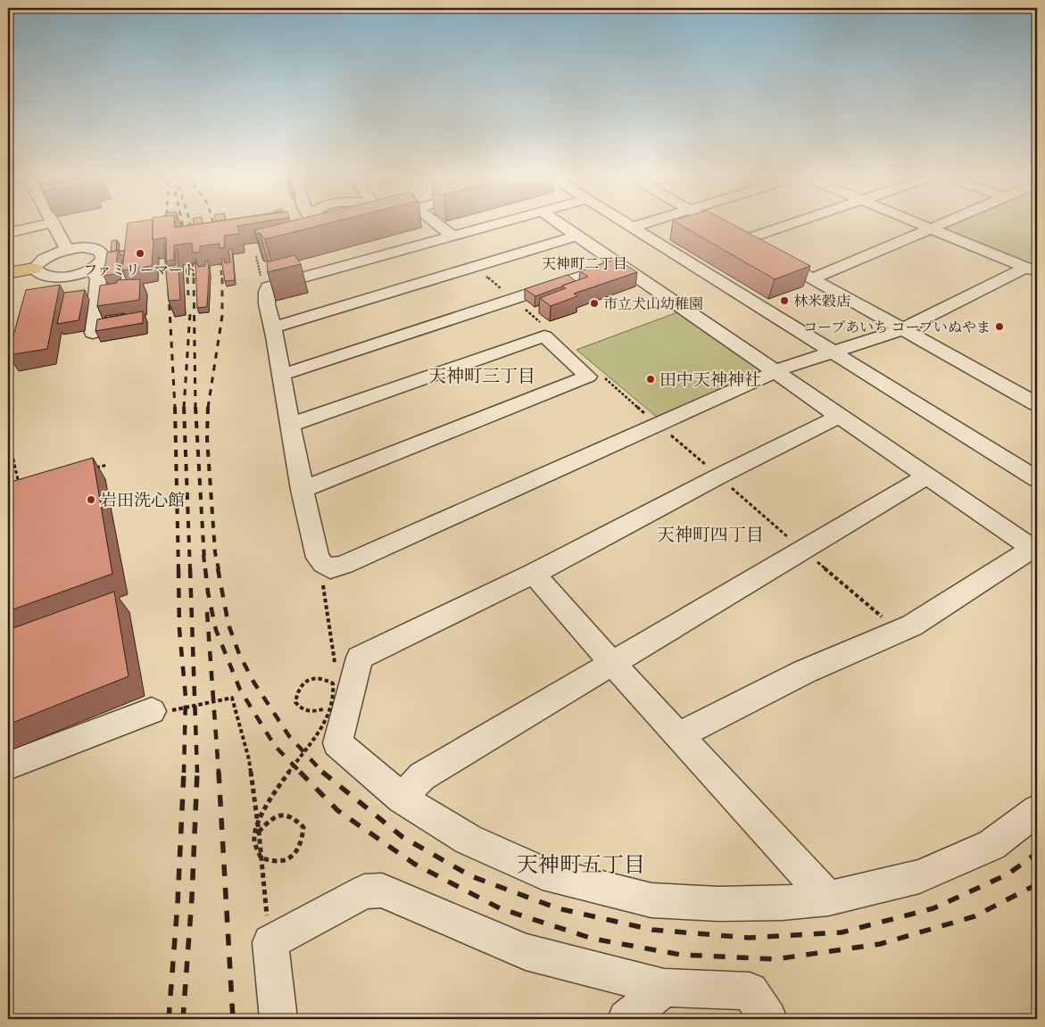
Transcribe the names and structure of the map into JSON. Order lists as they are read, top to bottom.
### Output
{
  "districts": [
    "天神町二丁目",
    "天神町三丁目",
    "天神町四丁目",
    "天神町五丁目"
  ],
  "places": [
    "ファミリーマート",
    "林米穀店",
    "市立犬山幼稚園",
    "コープあいち コープいぬやま",
    "田中天神神社",
    "岩田洗心館"
  ]
}
